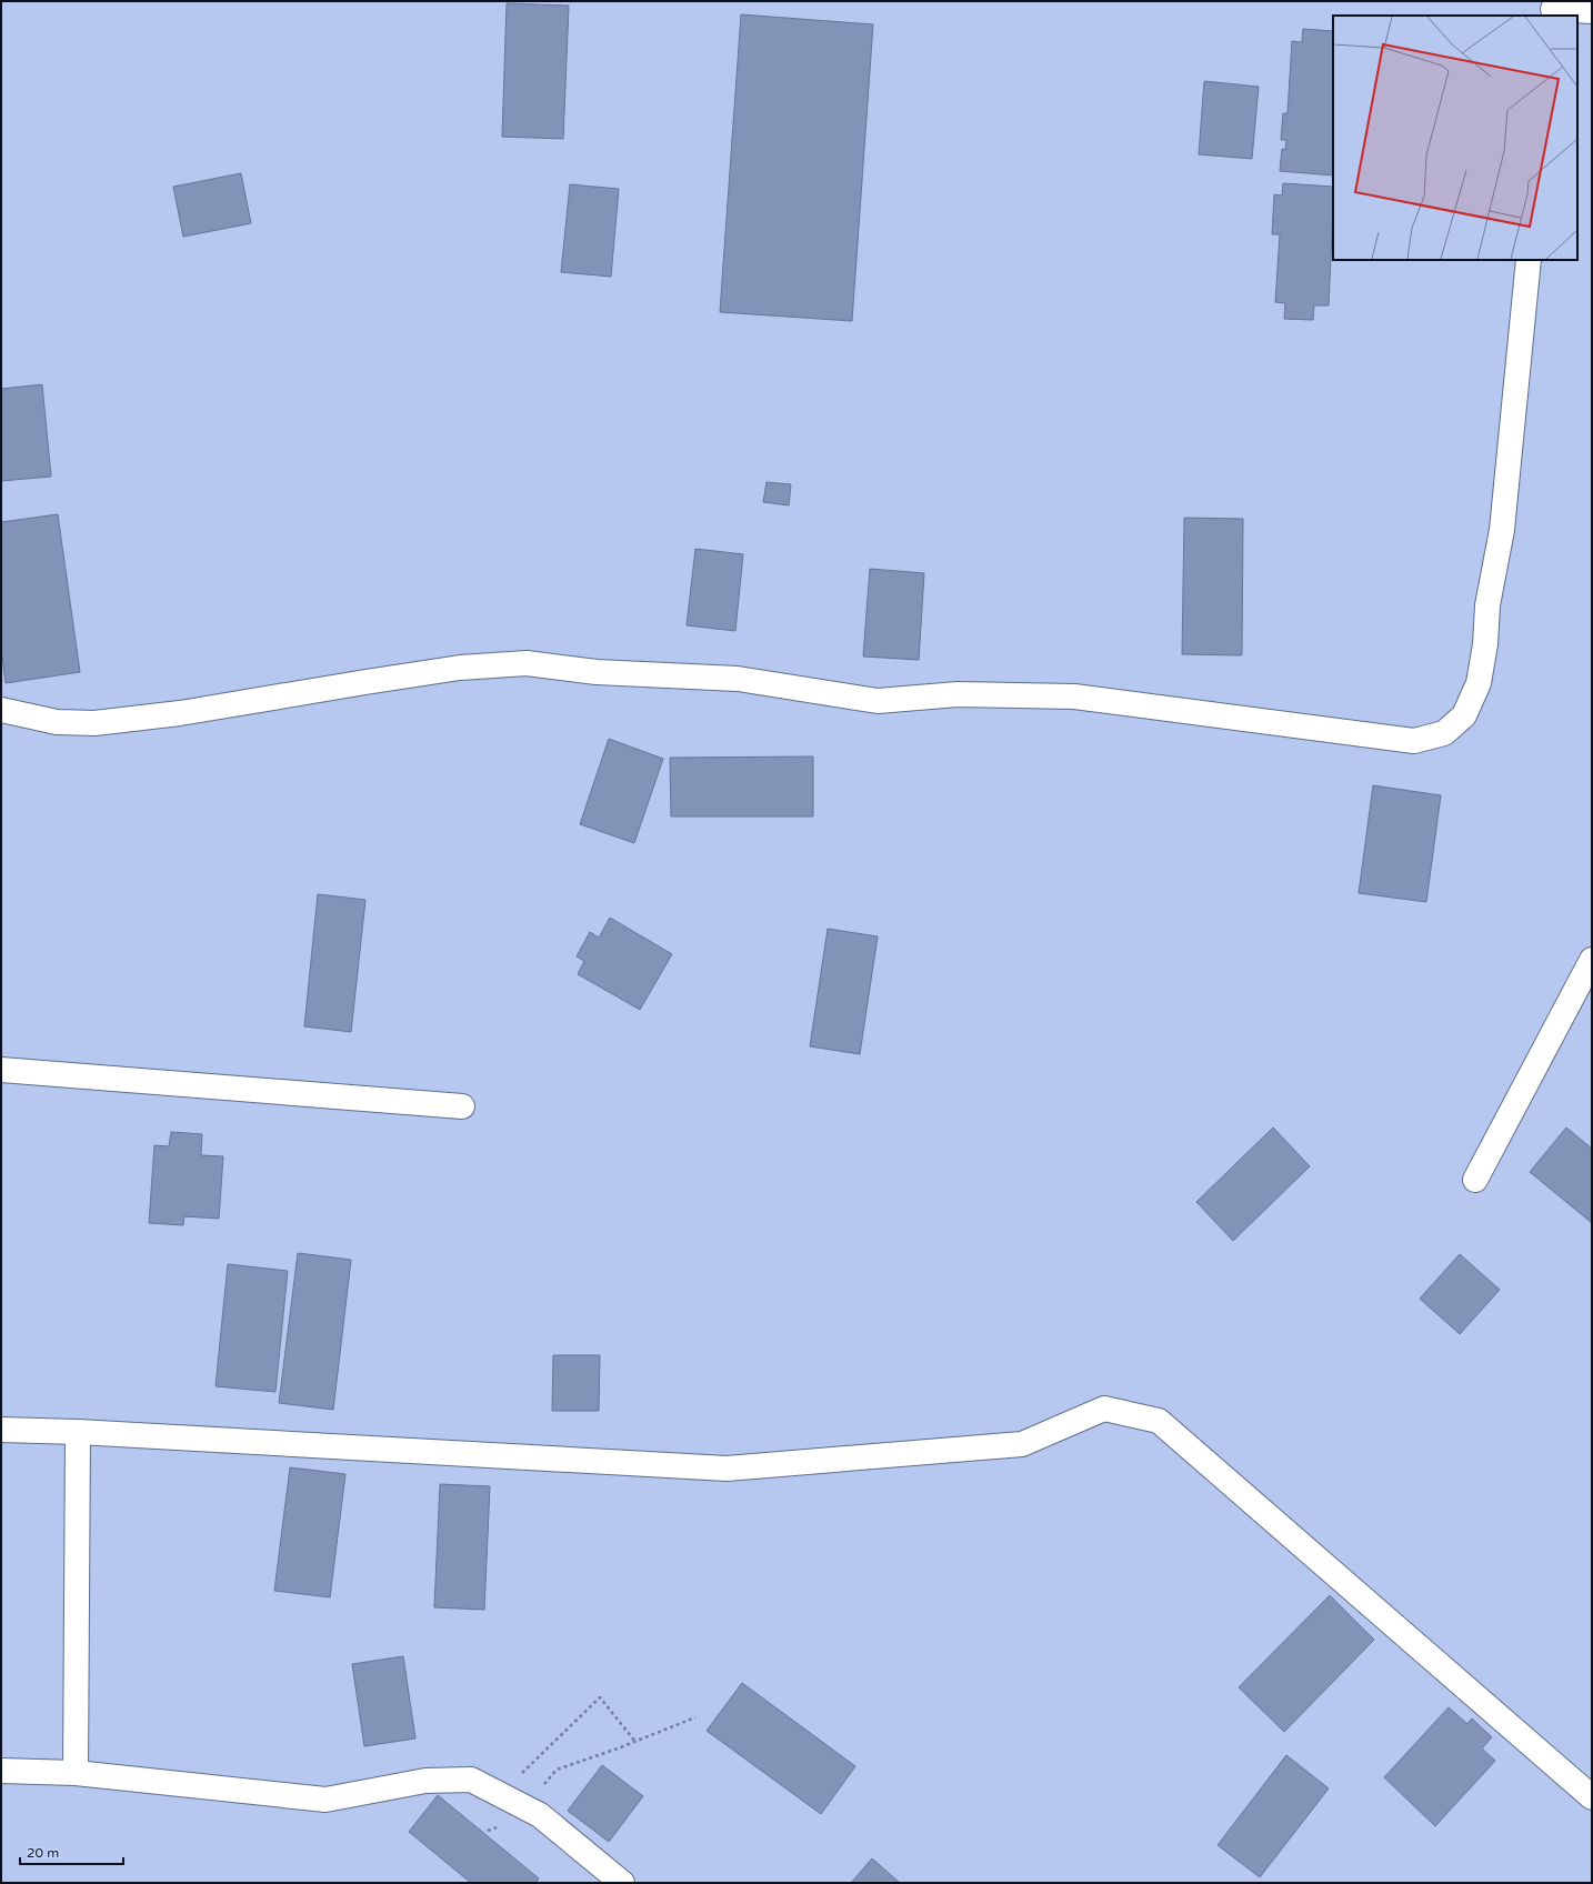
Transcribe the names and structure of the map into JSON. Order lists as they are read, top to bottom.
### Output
{
  "scale_bar": "20 m"
}
